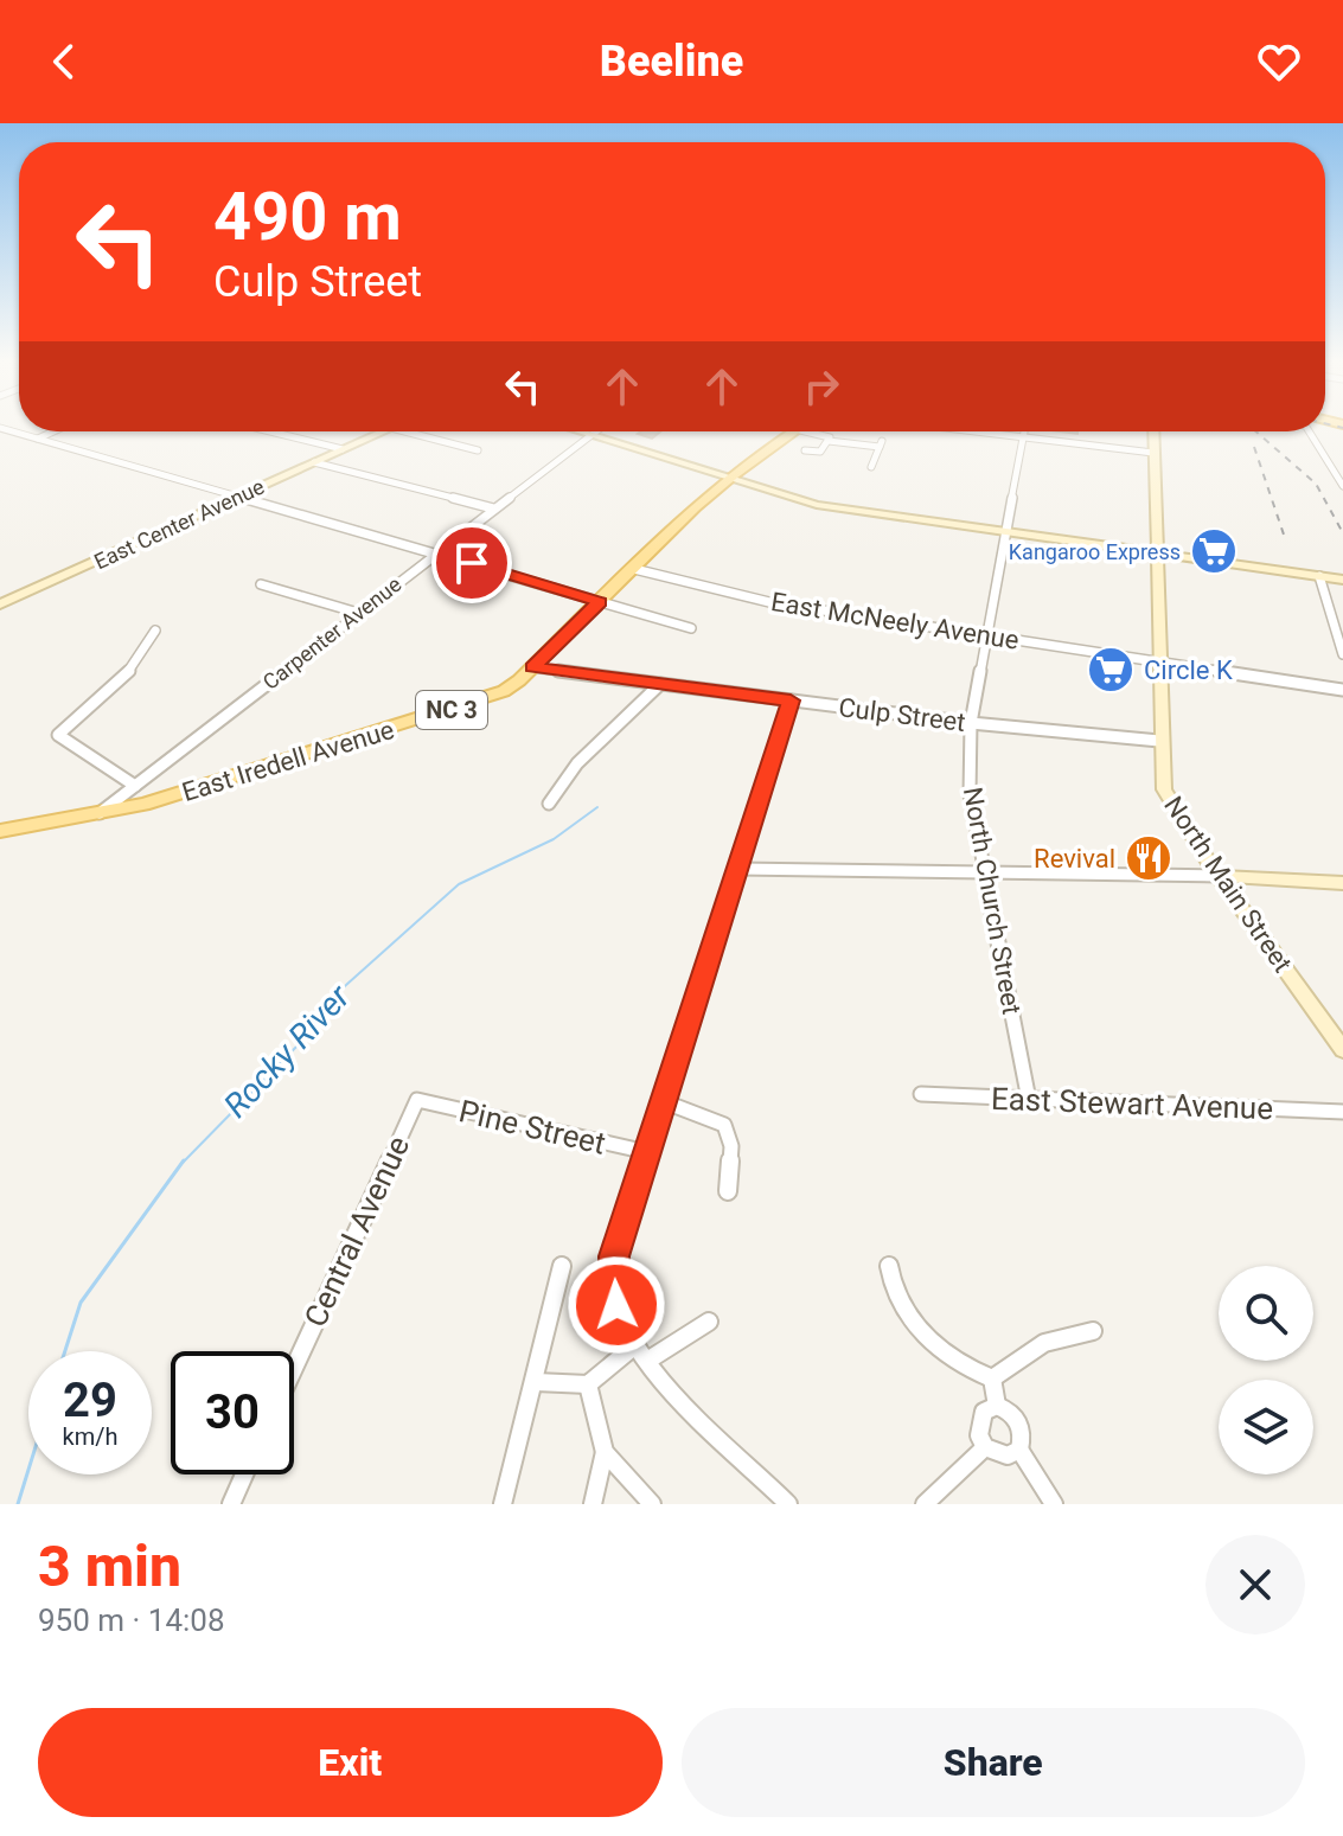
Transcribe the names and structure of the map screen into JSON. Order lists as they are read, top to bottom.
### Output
{
  "streets": {
    "main road": ["NC 3", "East Iredell Avenue"],
    "street": [
      "East Center Avenue",
      "East McNeely Avenue",
      "Carpenter Avenue",
      "Culp Street",
      "North Main Street",
      "North Church Street",
      "East Stewart Avenue",
      "Pine Street",
      "Central Avenue"
    ]
  },
  "crossings": [
    ["East McNeely Avenue", "East Iredell Avenue"],
    ["East McNeely Avenue", "North Main Street"],
    ["East McNeely Avenue", "North Church Street"],
    ["Carpenter Avenue", "East Iredell Avenue"],
    ["Culp Street", "East Iredell Avenue"],
    ["Culp Street", "North Main Street"],
    ["Culp Street", "North Church Street"],
    ["North Church Street", "East Stewart Avenue"],
    ["Pine Street", "Central Avenue"]
  ],
  "water": ["Rocky River"],
  "places": {
    "supermarket": ["Kangaroo Express", "Circle K"],
    "restaurant": ["Revival"]
  },
  "page": {
    "header": "Beeline",
    "turn": ["490 m", "Culp Street"],
    "speed": "29 km/h",
    "limit": "30",
    "heading": ["3 min", "950 m · 14:08"],
    "buttons": ["Exit", "Share"]
  }
}
